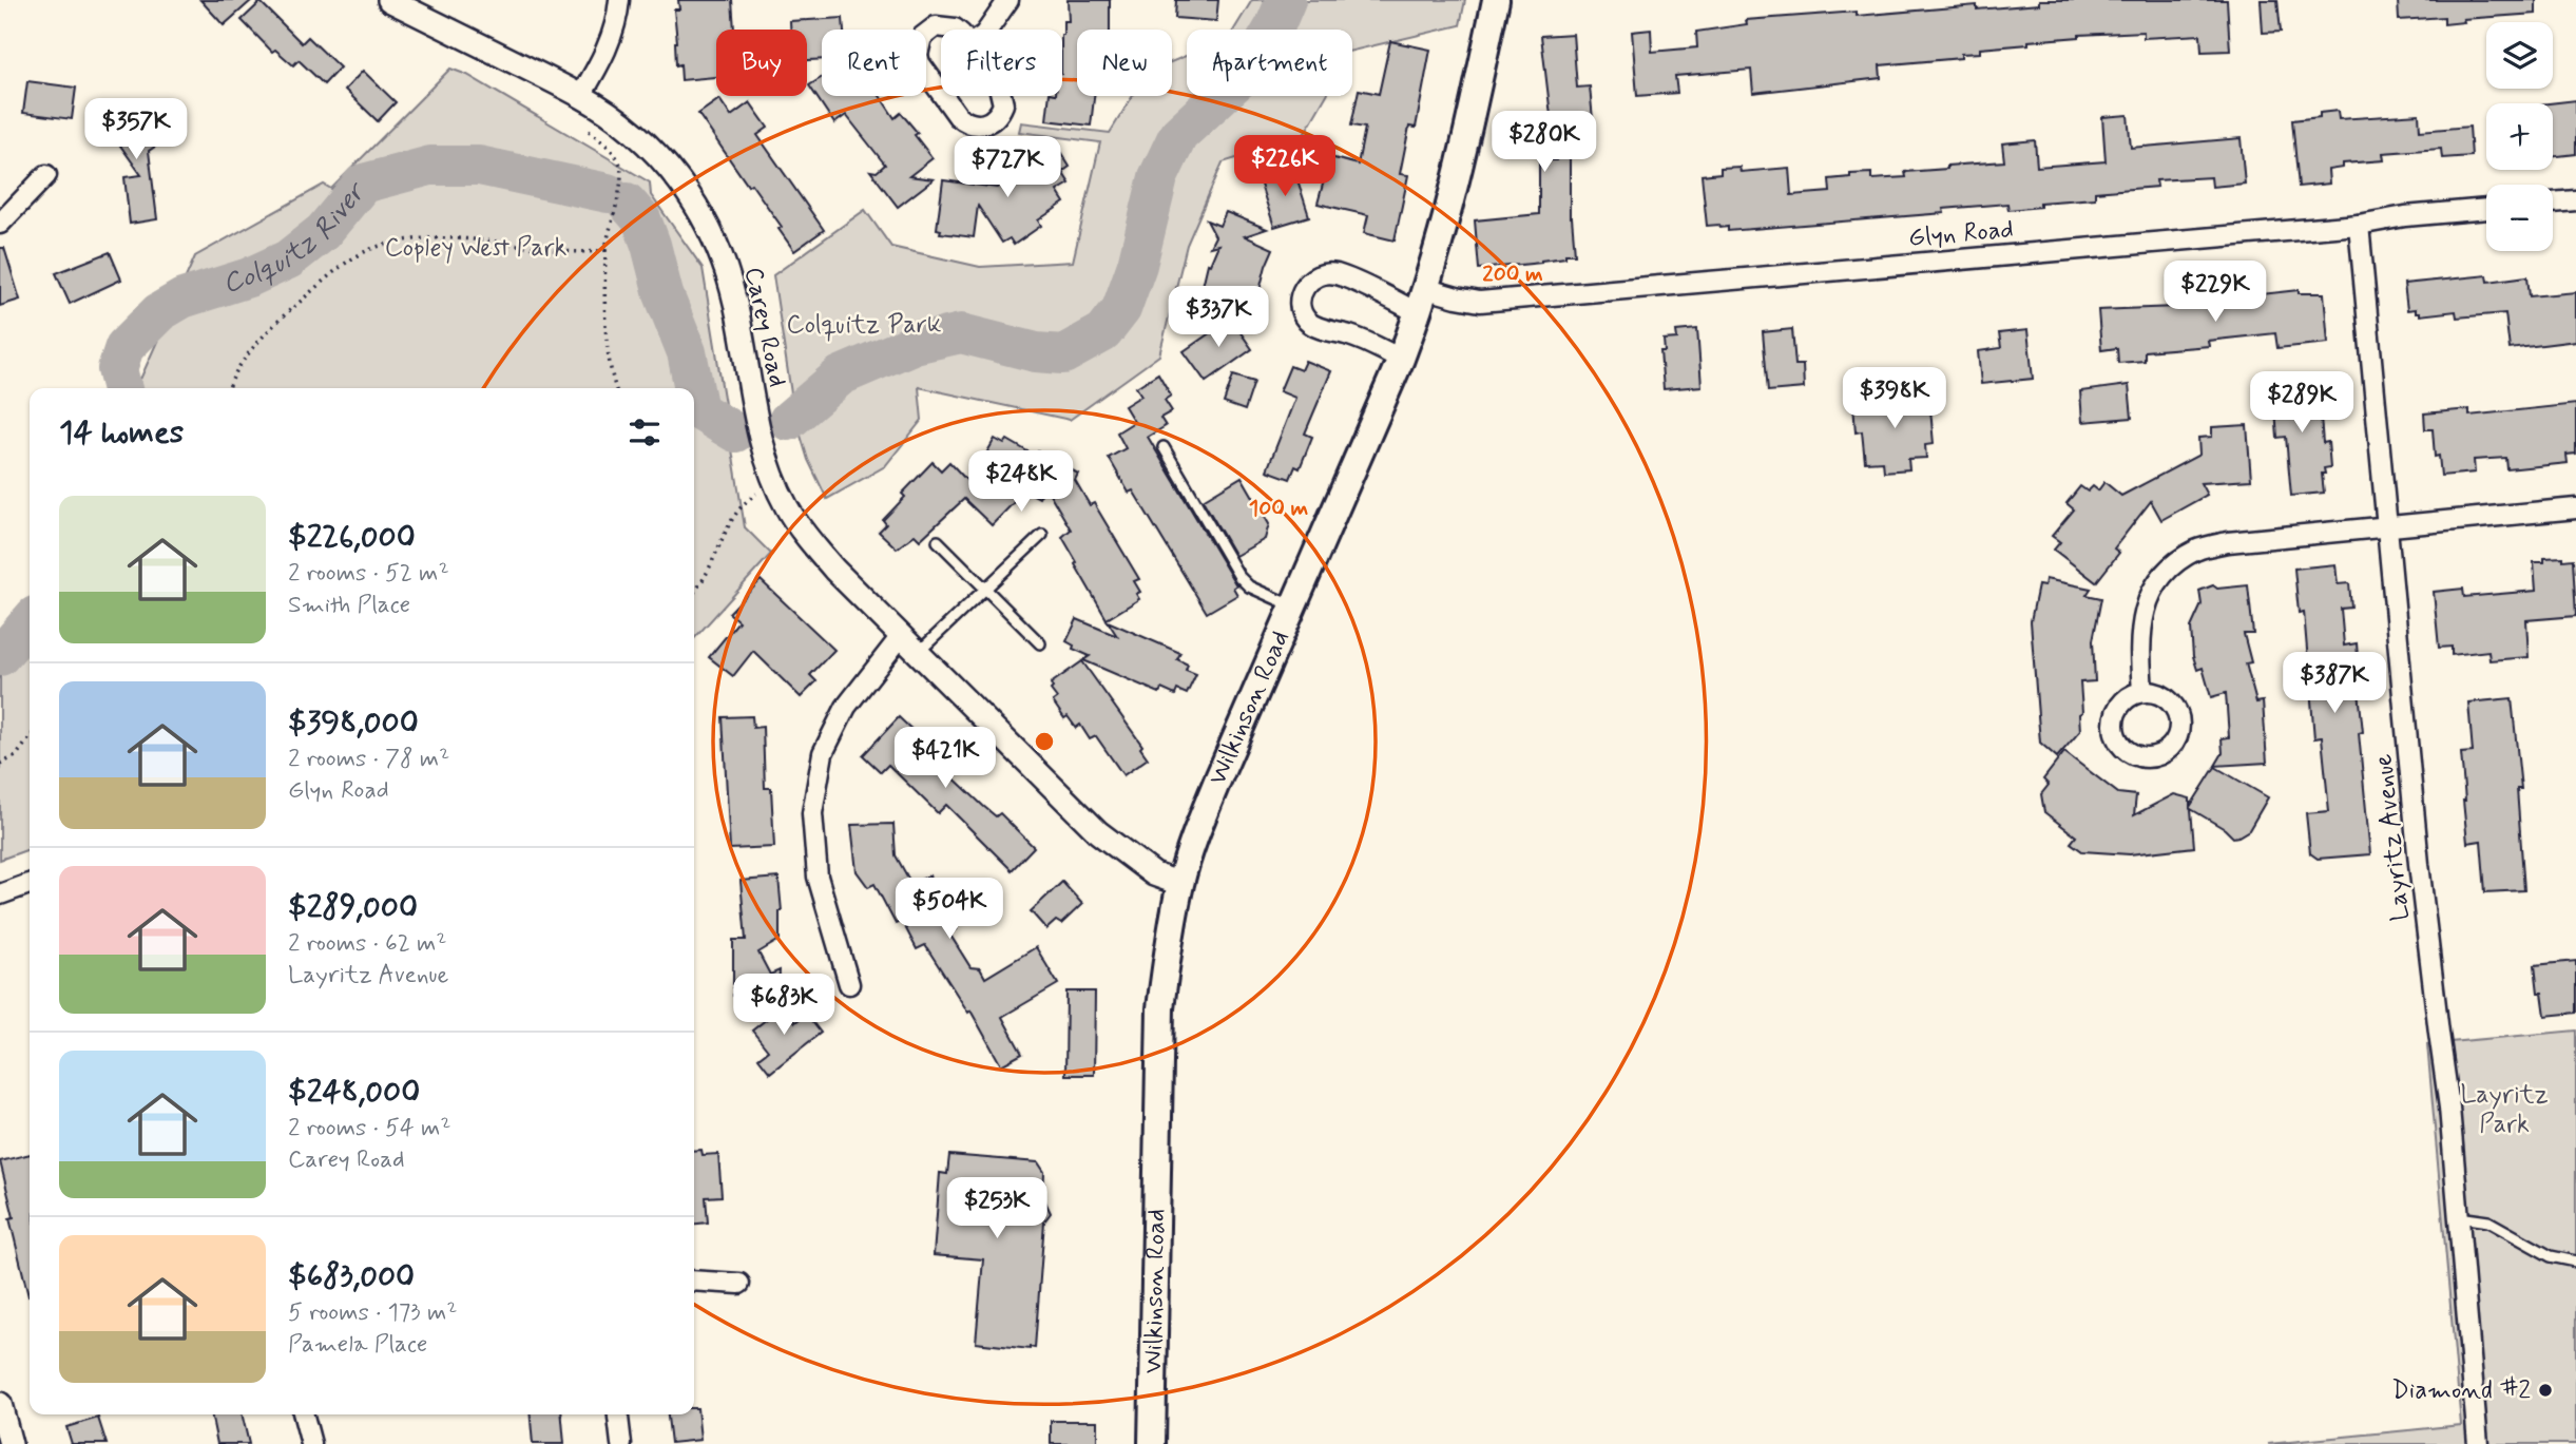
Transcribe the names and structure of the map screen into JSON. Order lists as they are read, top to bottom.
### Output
{
  "streets": {
    "main road": ["Wilkinson Road"],
    "street": ["Glyn Road", "Carey Road", "Layritz Avenue"]
  },
  "crossings": [
    ["Glyn Road", "Wilkinson Road"],
    ["Glyn Road", "Layritz Avenue"],
    ["Carey Road", "Wilkinson Road"]
  ],
  "water": ["Colquitz River"],
  "parks": ["Copley West Park", "Colquitz Park", "Layritz Park"],
  "places": ["Diamond #2"],
  "page": {
    "map_buttons": ["+", "−"],
    "chip": [
      "Buy",
      "Rent",
      "Filters",
      "New",
      "Apartment"
    ],
    "price": [
      "$357K",
      "$280K",
      "$226K",
      "$727K",
      "$229K",
      "$337K",
      "$398K",
      "$289K",
      "$248K",
      "$387K",
      "$421K",
      "$504K",
      "$683K",
      "$253K"
    ],
    "heading": "14 homes",
    "list": [
      {
        "name": "$226,000",
        "note": "2 rooms · 52 m² · Smith Place"
      },
      {
        "name": "$398,000",
        "note": "2 rooms · 78 m² · Glyn Road"
      },
      {
        "name": "$289,000",
        "note": "2 rooms · 62 m² · Layritz Avenue"
      },
      {
        "name": "$248,000",
        "note": "2 rooms · 54 m² · Carey Road"
      },
      {
        "name": "$683,000",
        "note": "5 rooms · 173 m² · Pamela Place"
      }
    ]
  },
  "rings": ["200 m", "100 m"]
}
